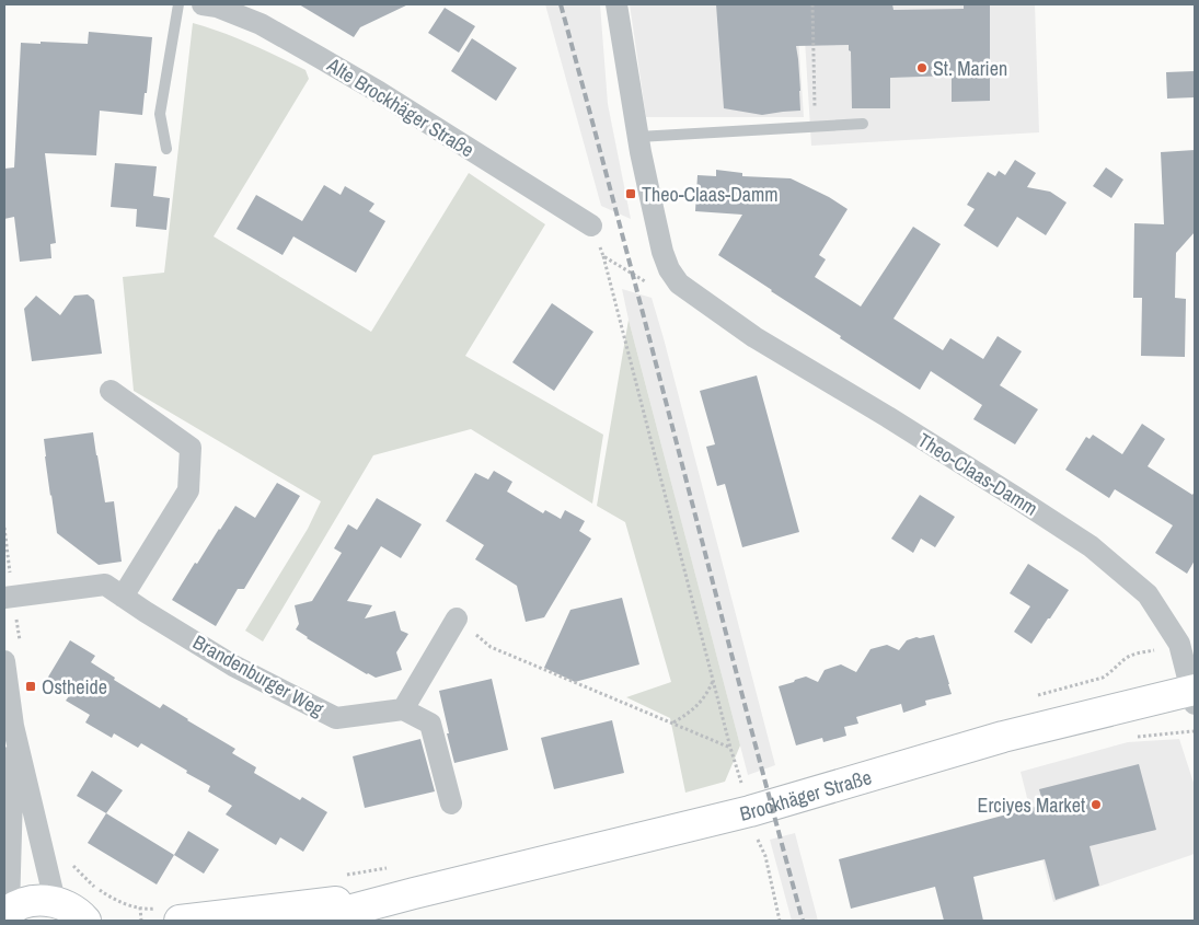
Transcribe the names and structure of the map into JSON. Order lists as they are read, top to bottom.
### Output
{
  "streets": {
    "street": [
      "Alte Brockhäger Straße",
      "Theo-Claas-Damm",
      "Brandenburger Weg",
      "Brockhäger Straße"
    ]
  },
  "crossings": [
    ["Theo-Claas-Damm", "Brockhäger Straße"]
  ],
  "places": {
    "other": ["St. Marien", "Erciyes Market"],
    "transit": ["Theo-Claas-Damm", "Ostheide"]
  }
}
